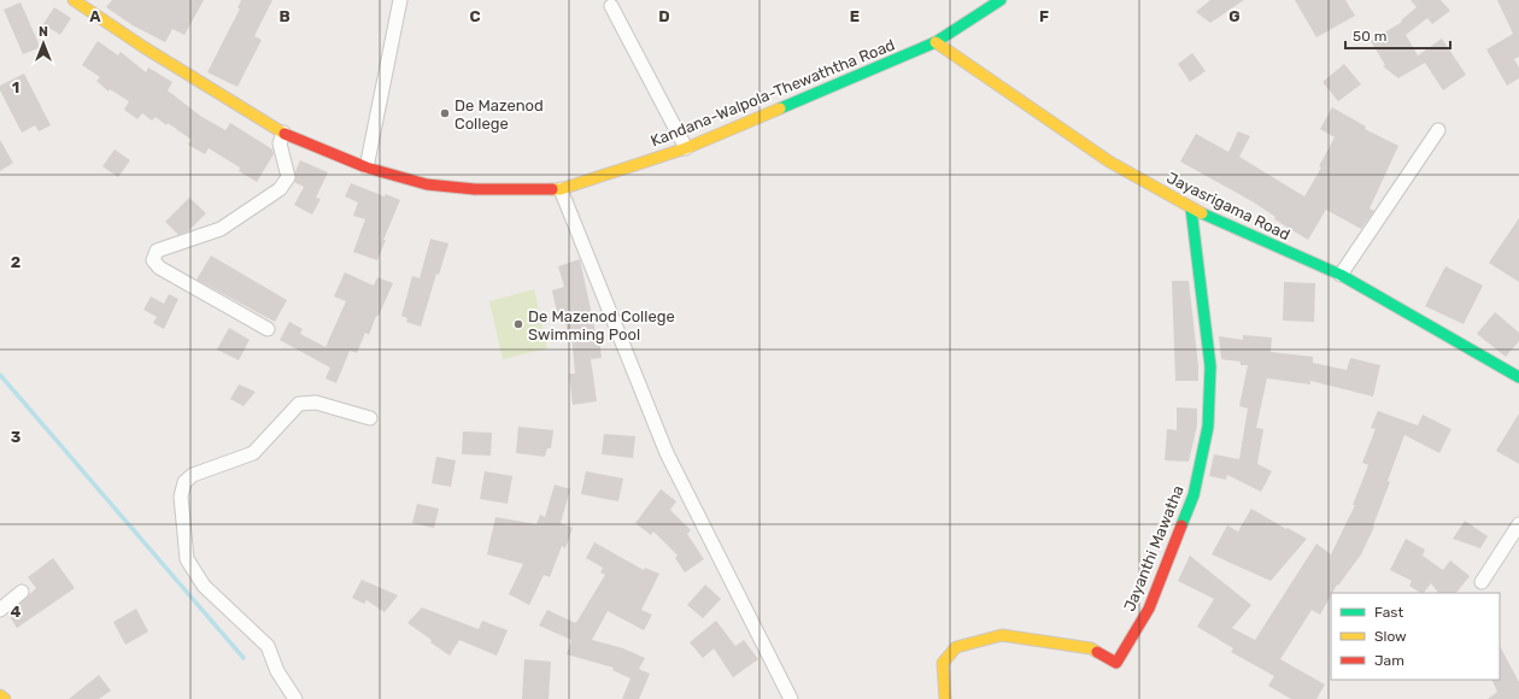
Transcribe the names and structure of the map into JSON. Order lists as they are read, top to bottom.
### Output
{
  "streets": {
    "street": ["Kandana-Walpola-Thewaththa Road", "Jayasrigama Road", "Jayanthi Mawatha"]
  },
  "crossings": [
    ["Kandana-Walpola-Thewaththa Road", "Jayasrigama Road"],
    ["Jayasrigama Road", "Jayanthi Mawatha"]
  ],
  "places": ["De Mazenod College", "De Mazenod College Swimming Pool"],
  "legend": ["Fast", "Slow", "Jam"],
  "scale_bar": "50 m",
  "north": "top",
  "grid": {
    "columns": [
      "A",
      "B",
      "C",
      "D",
      "E",
      "F",
      "G"
    ],
    "rows": [
      "1",
      "2",
      "3",
      "4"
    ]
  }
}
